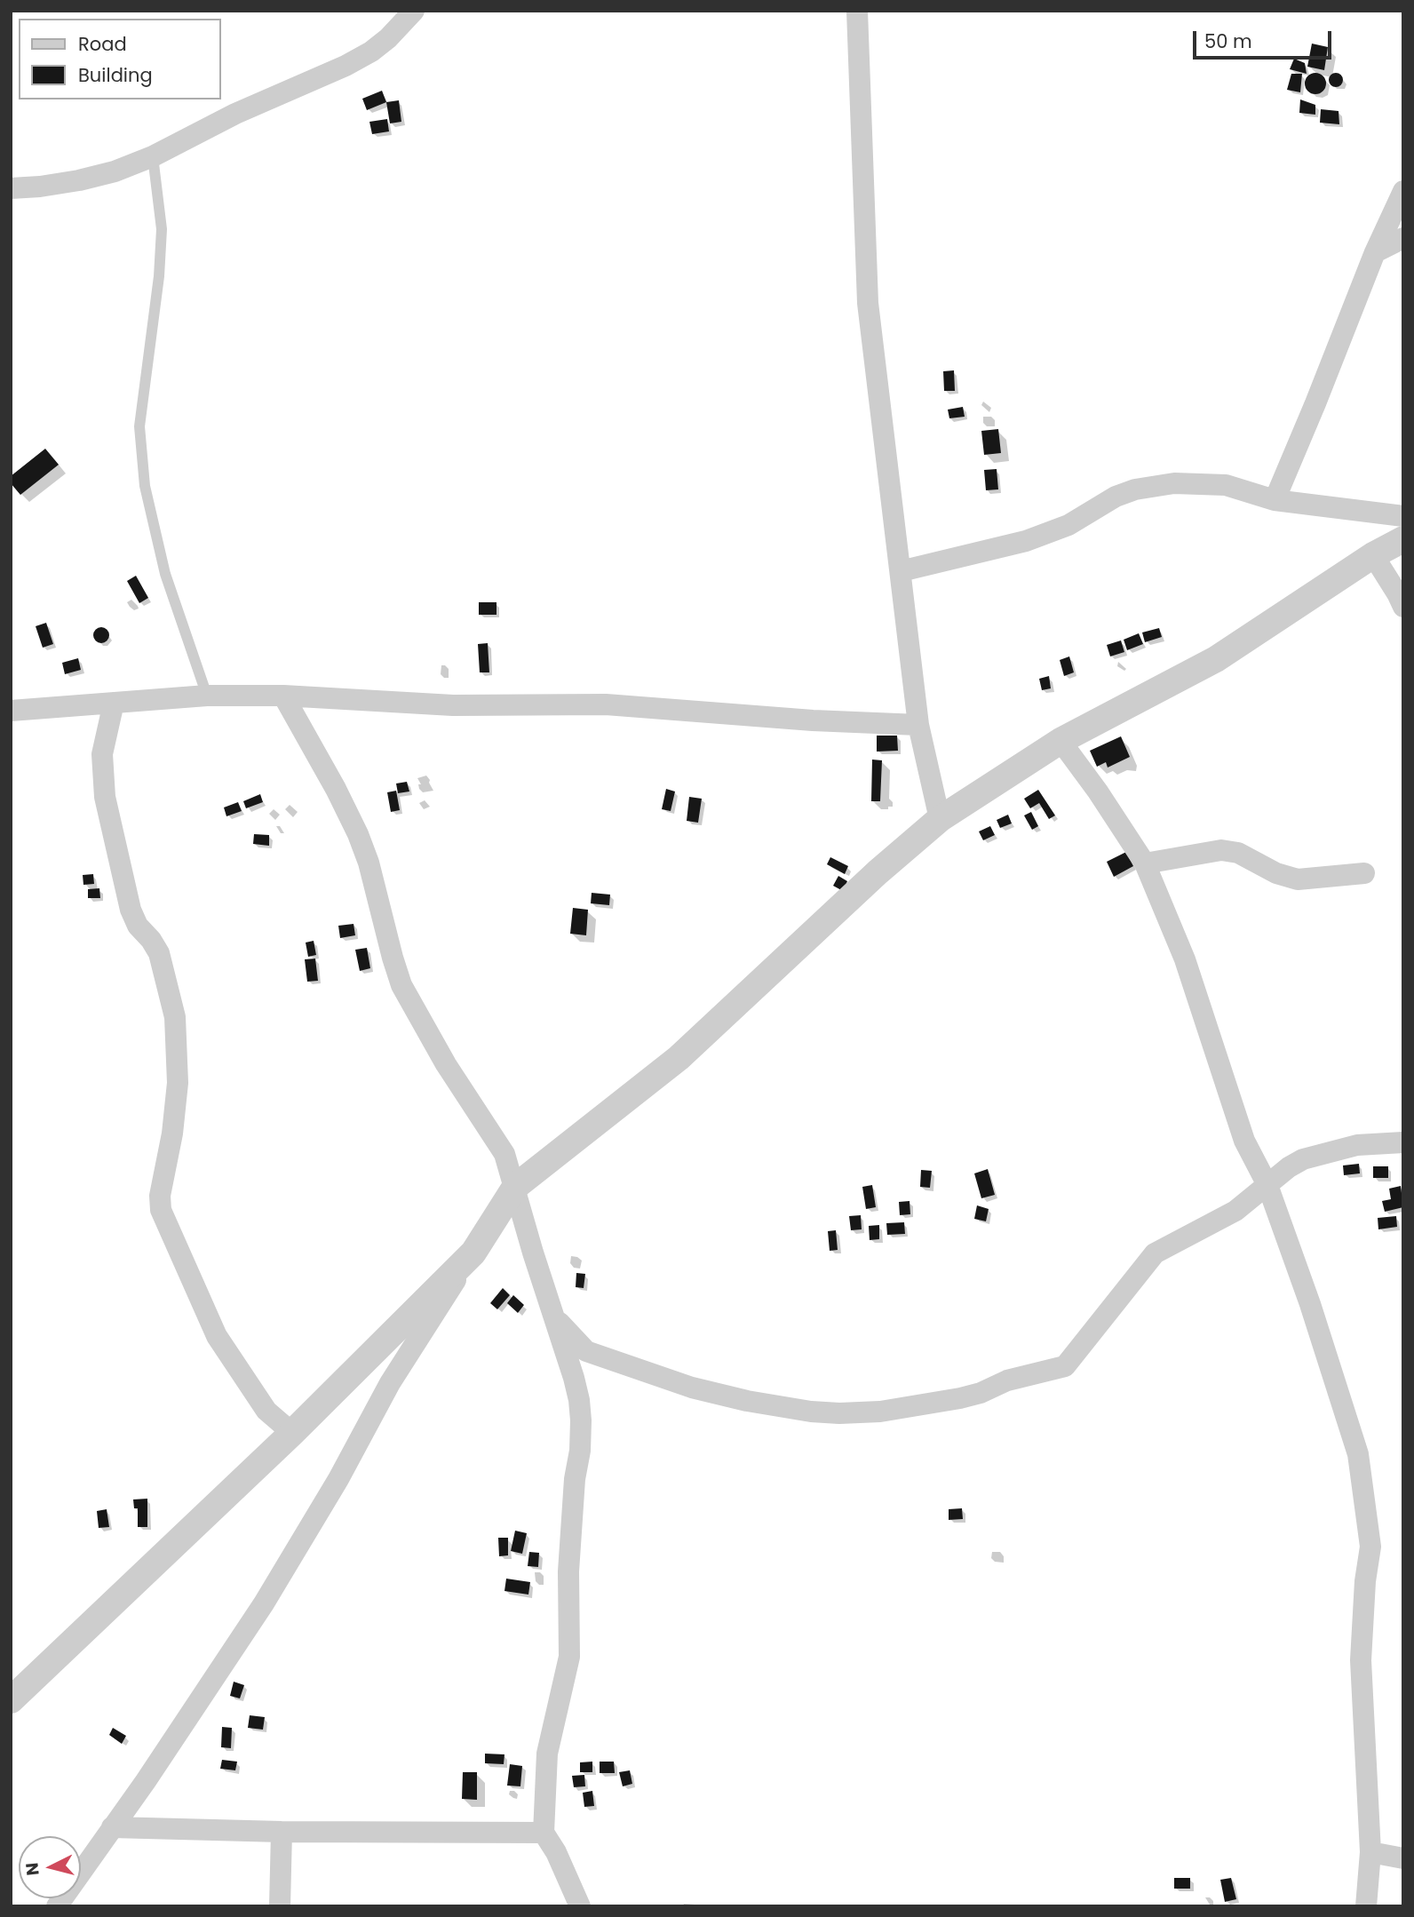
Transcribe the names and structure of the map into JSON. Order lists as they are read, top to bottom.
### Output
{
  "legend": ["Road", "Building"],
  "scale_bar": "50 m",
  "north": "left"
}
